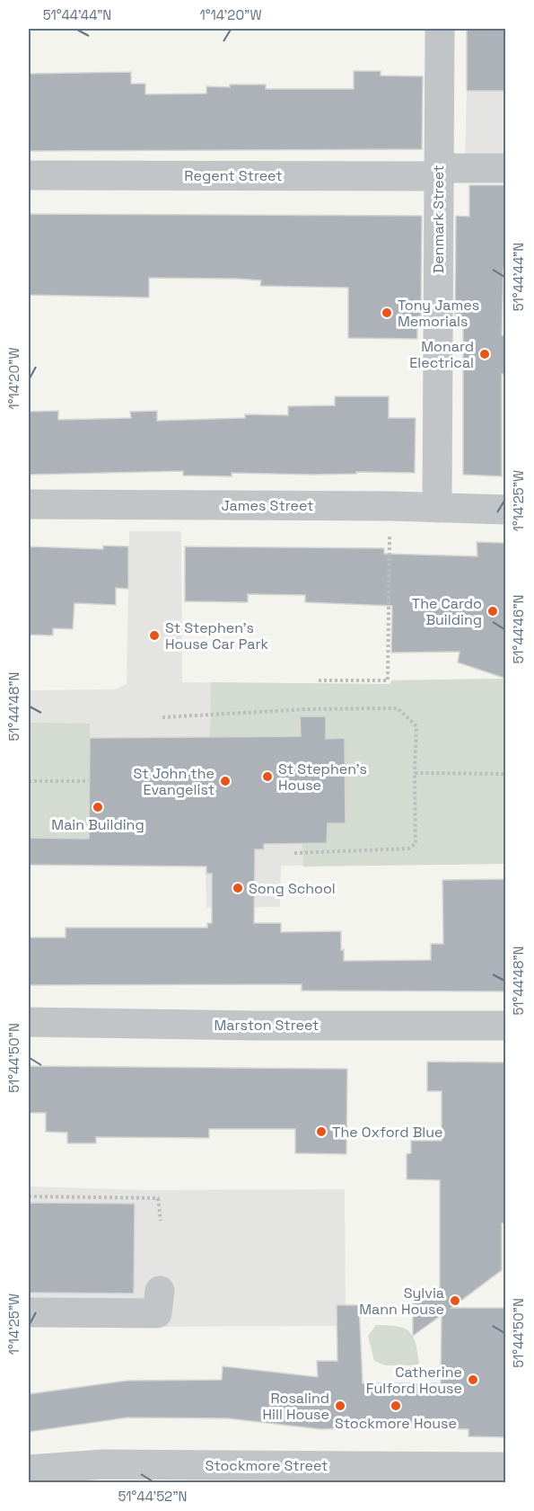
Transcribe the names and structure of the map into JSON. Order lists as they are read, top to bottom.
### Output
{
  "streets": {
    "street": [
      "Regent Street",
      "Denmark Street",
      "James Street",
      "Marston Street",
      "Stockmore Street"
    ]
  },
  "crossings": [
    ["Regent Street", "Denmark Street"],
    ["Denmark Street", "James Street"]
  ],
  "places": [
    "Tony James Memorials",
    "Monard Electrical",
    "The Cardo Building",
    "St Stephen's House Car Park",
    "St Stephen's House",
    "St John the Evangelist",
    "Main Building",
    "Song School",
    "The Oxford Blue",
    "Sylvia Mann House",
    "Catherine Fulford House",
    "Rosalind Hill House",
    "Stockmore House"
  ],
  "coordinates": [
    "51°44'44\"N",
    "1°14'20\"W",
    "1°14'25\"W",
    "51°44'46\"N",
    "51°44'48\"N",
    "51°44'50\"N",
    "51°44'52\"N"
  ]
}
